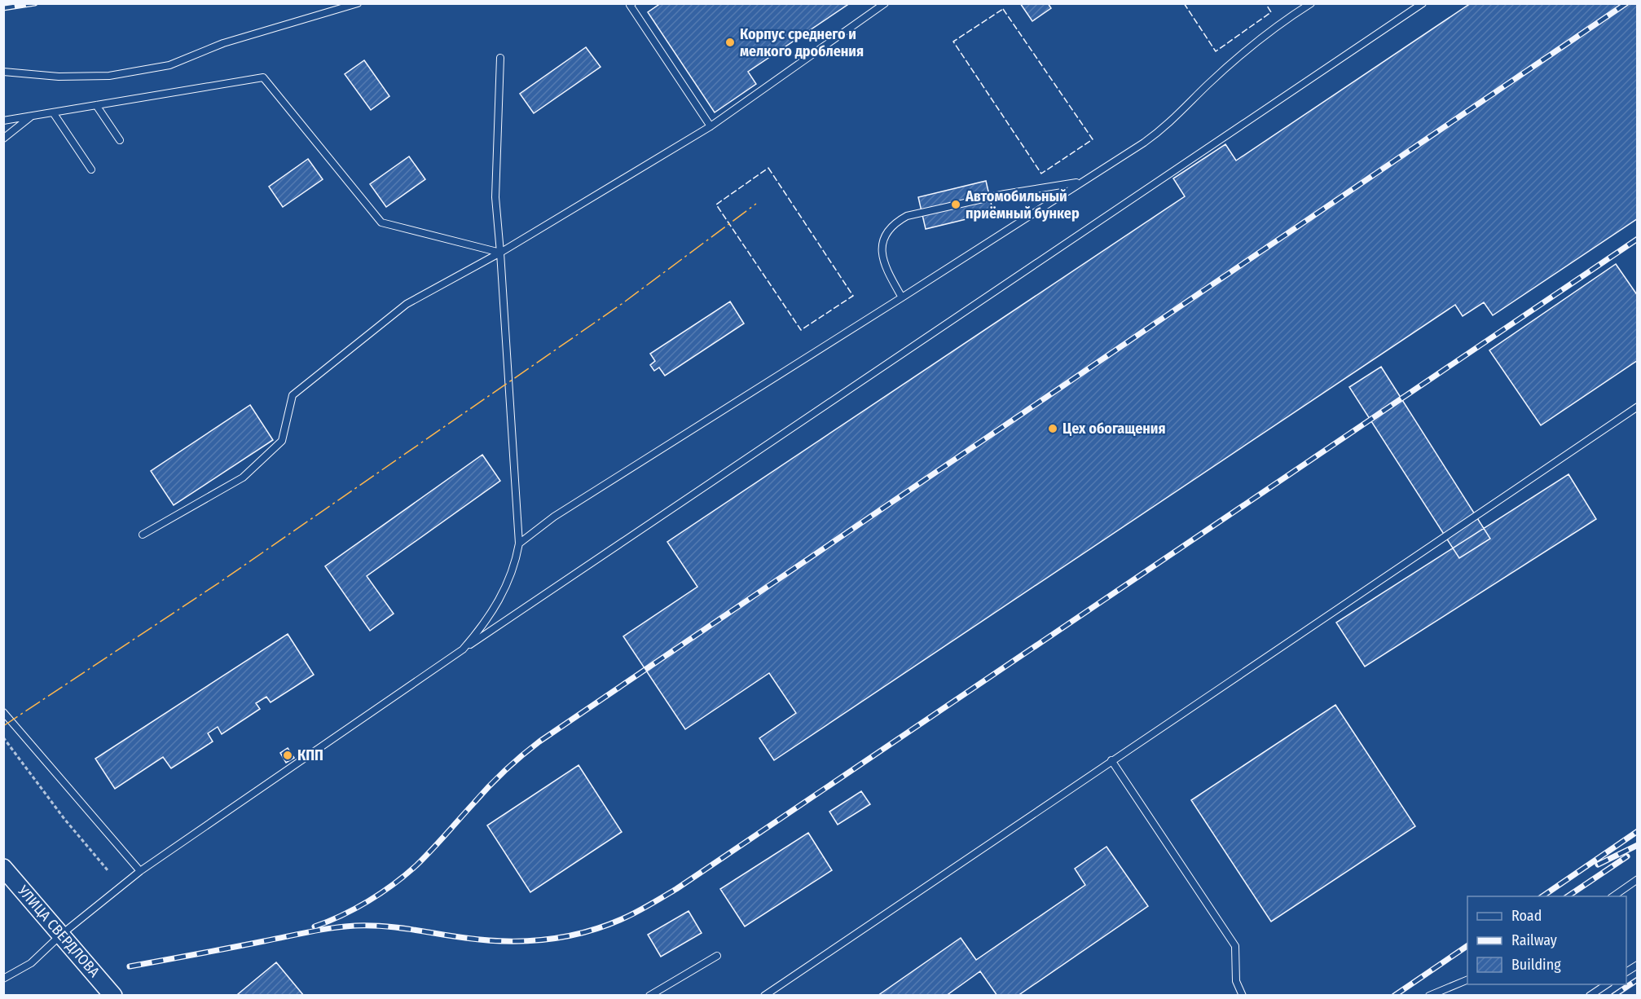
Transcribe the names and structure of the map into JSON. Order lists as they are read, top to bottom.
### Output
{
  "streets": {
    "main road": ["УЛИЦА СВЕРДЛОВА"]
  },
  "places": [
    "Корпус среднего и мелкого дробления",
    "Автомобильный приёмный бункер",
    "Цех обогащения",
    "КПП"
  ],
  "legend": ["Road", "Railway", "Building"]
}
